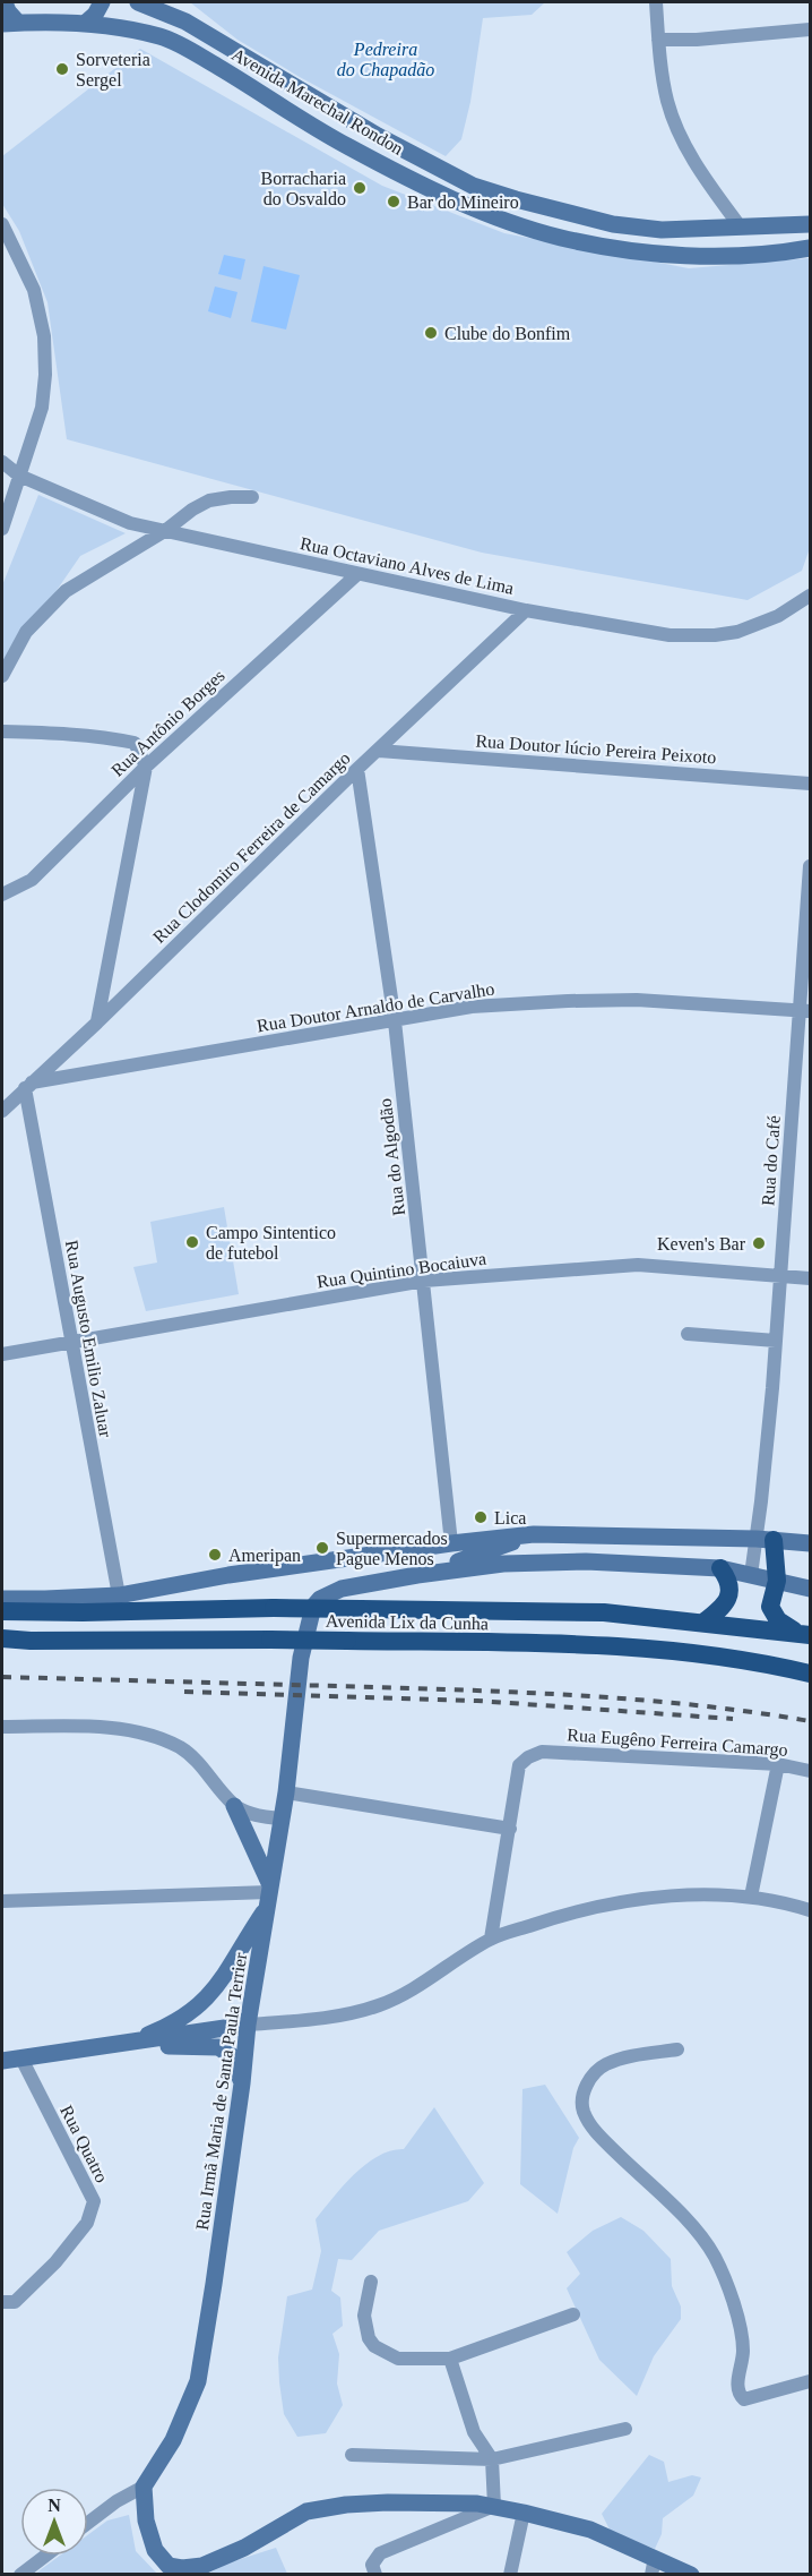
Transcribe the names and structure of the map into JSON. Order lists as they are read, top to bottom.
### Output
{
  "streets": {
    "highway": ["Avenida Lix da Cunha"],
    "main road": ["Avenida Marechal Rondon", "Rua Irmã Maria de Santa Paula Terrier"],
    "street": [
      "Rua Octaviano Alves de Lima",
      "Rua Antônio Borges",
      "Rua Doutor lúcio Pereira Peixoto",
      "Rua Clodomiro Ferreira de Camargo",
      "Rua Doutor Arnaldo de Carvalho",
      "Rua do Algodão",
      "Rua do Café",
      "Rua Quintino Bocaiuva",
      "Rua Augusto Emilio Zaluar",
      "Rua Eugêno Ferreira Camargo",
      "Rua Quatro"
    ]
  },
  "crossings": [
    ["Rua Octaviano Alves de Lima", "Rua Antônio Borges"],
    ["Rua Octaviano Alves de Lima", "Rua Clodomiro Ferreira de Camargo"],
    ["Rua Doutor lúcio Pereira Peixoto", "Rua Clodomiro Ferreira de Camargo"],
    ["Rua Clodomiro Ferreira de Camargo", "Rua Doutor Arnaldo de Carvalho"],
    ["Rua Clodomiro Ferreira de Camargo", "Rua do Algodão"],
    ["Rua Clodomiro Ferreira de Camargo", "Rua Augusto Emilio Zaluar"],
    ["Rua Doutor Arnaldo de Carvalho", "Rua do Algodão"],
    ["Rua Doutor Arnaldo de Carvalho", "Rua do Café"],
    ["Rua Doutor Arnaldo de Carvalho", "Rua Augusto Emilio Zaluar"],
    ["Rua do Algodão", "Rua Quintino Bocaiuva"],
    ["Rua do Café", "Rua Quintino Bocaiuva"],
    ["Rua Quintino Bocaiuva", "Rua Augusto Emilio Zaluar"]
  ],
  "parks": ["Pedreira do Chapadão"],
  "places": [
    "Sorveteria Sergel",
    "Borracharia do Osvaldo",
    "Bar do Mineiro",
    "Clube do Bonfim",
    "Campo Sintentico de futebol",
    "Keven's Bar",
    "Lica",
    "Supermercados Pague Menos",
    "Ameripan"
  ],
  "north": "top"
}
